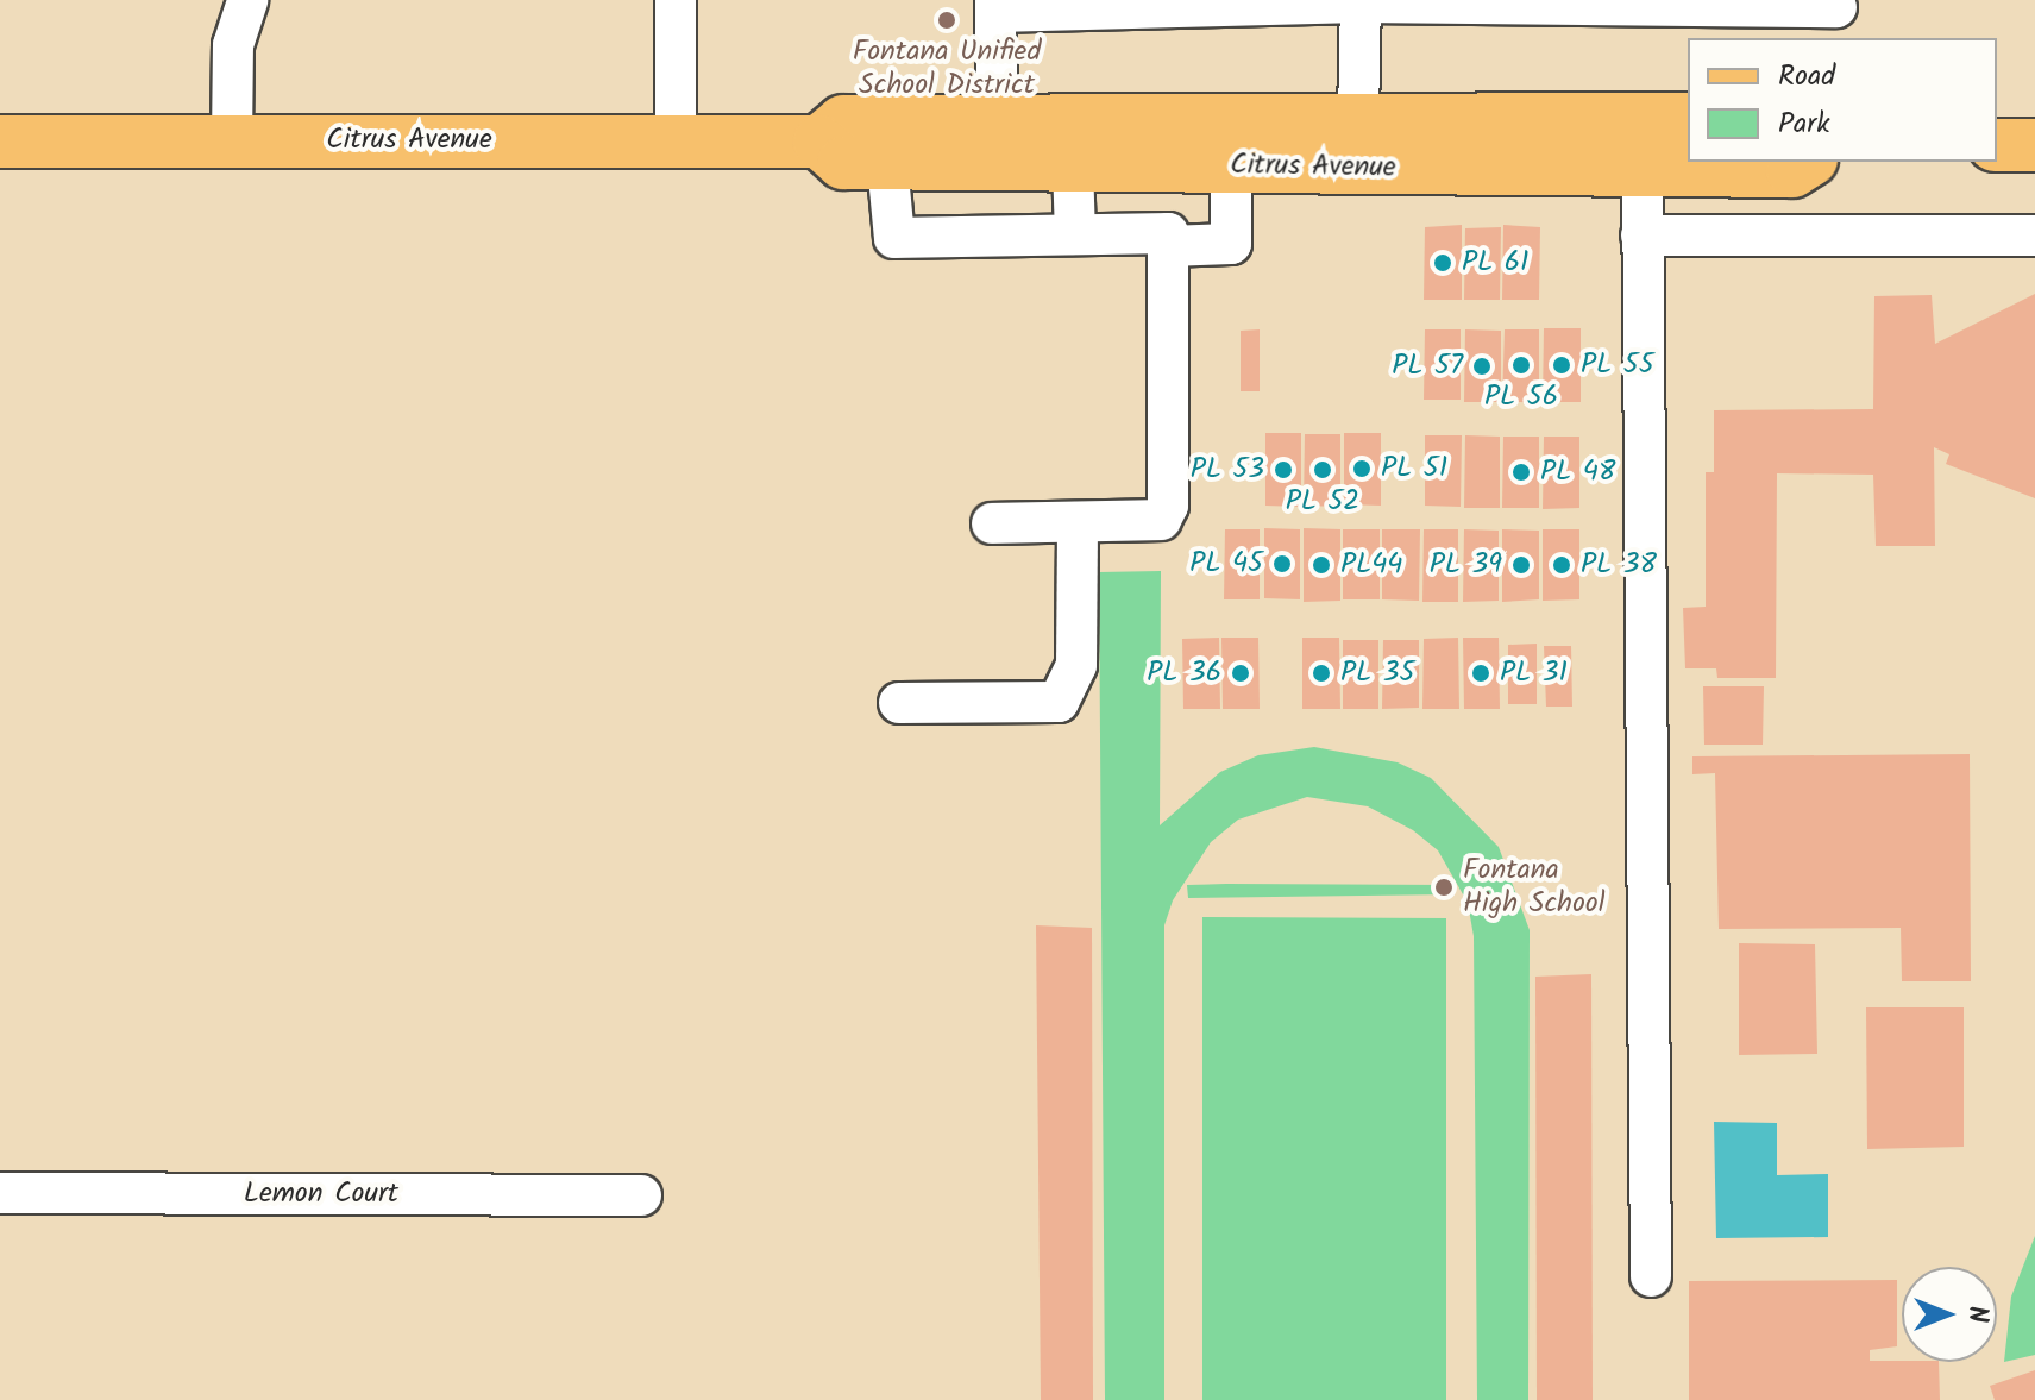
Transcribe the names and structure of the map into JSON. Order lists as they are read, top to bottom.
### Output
{
  "streets": {
    "main road": ["Citrus Avenue"],
    "street": ["Lemon Court"]
  },
  "places": [
    "Fontana Unified School District",
    "PL 61",
    "PL 56",
    "PL 55",
    "PL 57",
    "PL 51",
    "PL 53",
    "PL 52",
    "PL 48",
    "PL 45",
    "PL44",
    "PL 39",
    "PL 38",
    "PL 36",
    "PL 35",
    "PL 31",
    "Fontana High School"
  ],
  "legend": ["Road", "Park"],
  "north": "right"
}
